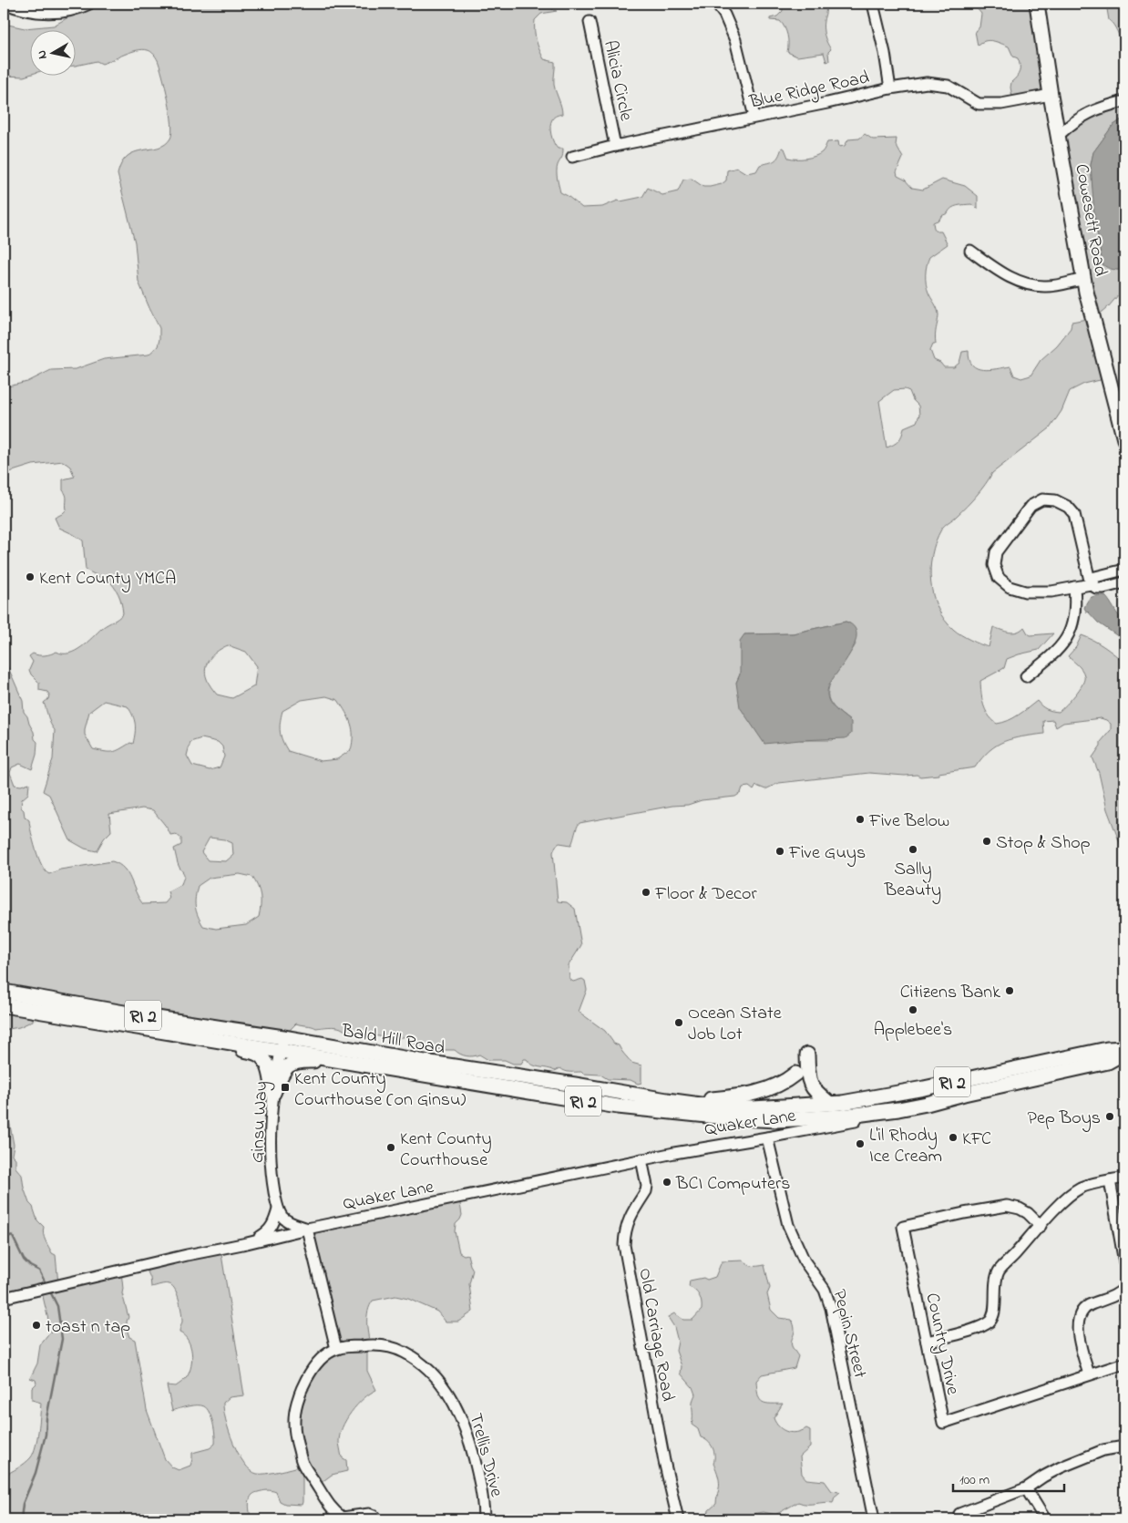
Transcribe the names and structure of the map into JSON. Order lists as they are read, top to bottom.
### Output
{
  "streets": {
    "main road": [
      "Cowesett Road",
      "RI 2",
      "Bald Hill Road",
      "Quaker Lane"
    ],
    "street": [
      "Alicia Circle",
      "Blue Ridge Road",
      "Ginsu Way",
      "Pepin Street",
      "Old Carriage Road",
      "Country Drive",
      "Trellis Drive"
    ]
  },
  "crossings": [
    ["Alicia Circle", "Blue Ridge Road"],
    ["Blue Ridge Road", "Cowesett Road"],
    ["Bald Hill Road", "Quaker Lane"],
    ["Bald Hill Road", "Ginsu Way"],
    ["Quaker Lane", "Ginsu Way"],
    ["Quaker Lane", "Pepin Street"],
    ["Quaker Lane", "Old Carriage Road"]
  ],
  "places": {
    "other": [
      "Kent County YMCA",
      "Five Below",
      "Stop & Shop",
      "Sally Beauty",
      "Five Guys",
      "Floor & Decor",
      "Citizens Bank",
      "Applebee's",
      "Ocean State Job Lot",
      "Pep Boys",
      "KFC",
      "L'il Rhody Ice Cream",
      "Kent County Courthouse",
      "BCI Computers",
      "toast n tap"
    ],
    "transit": ["Kent County Courthouse (on Ginsu)"]
  },
  "scale_bar": "100 m",
  "north": "left"
}
